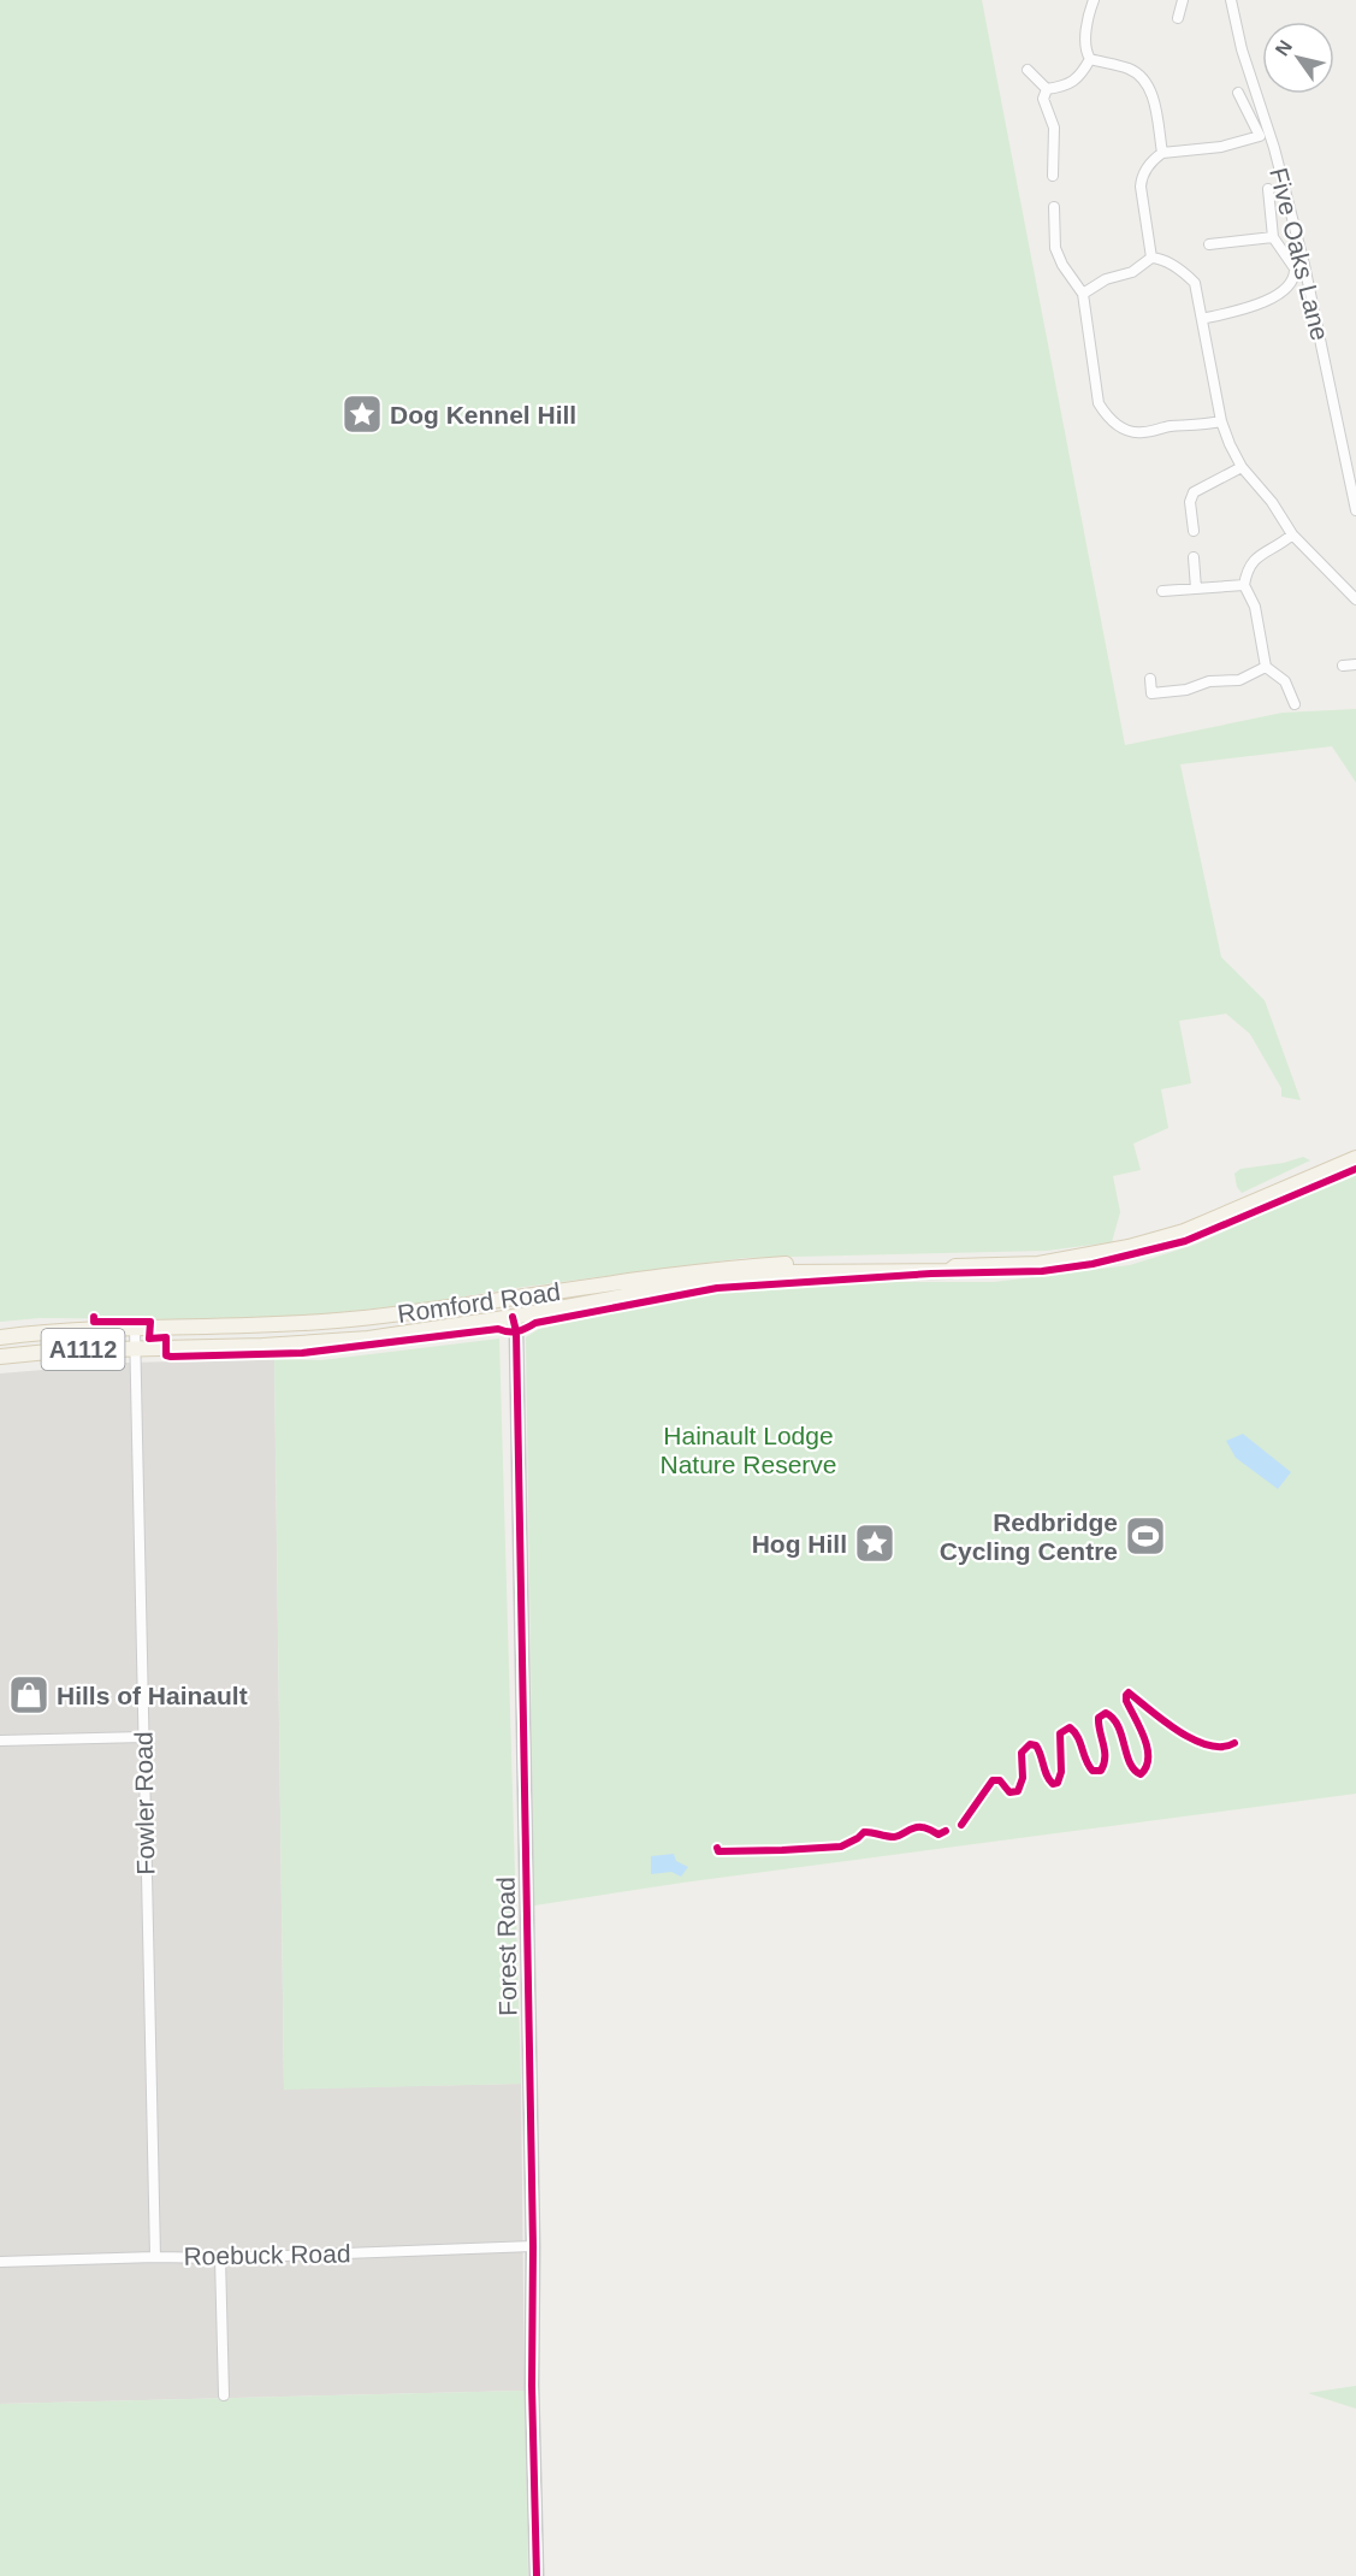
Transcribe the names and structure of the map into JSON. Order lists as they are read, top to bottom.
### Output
{
  "streets": {
    "main road": ["Romford Road", "A1112"],
    "street": [
      "Five Oaks Lane",
      "Fowler Road",
      "Forest Road",
      "Roebuck Road"
    ]
  },
  "crossings": [
    ["Romford Road", "Fowler Road"],
    ["Romford Road", "Forest Road"],
    ["Fowler Road", "Roebuck Road"],
    ["Forest Road", "Roebuck Road"]
  ],
  "parks": ["Hainault Lodge Nature Reserve"],
  "places": {
    "place": ["Dog Kennel Hill", "Hog Hill"],
    "sports": ["Redbridge Cycling Centre"],
    "shop": ["Hills of Hainault"]
  },
  "north": "top left"
}
